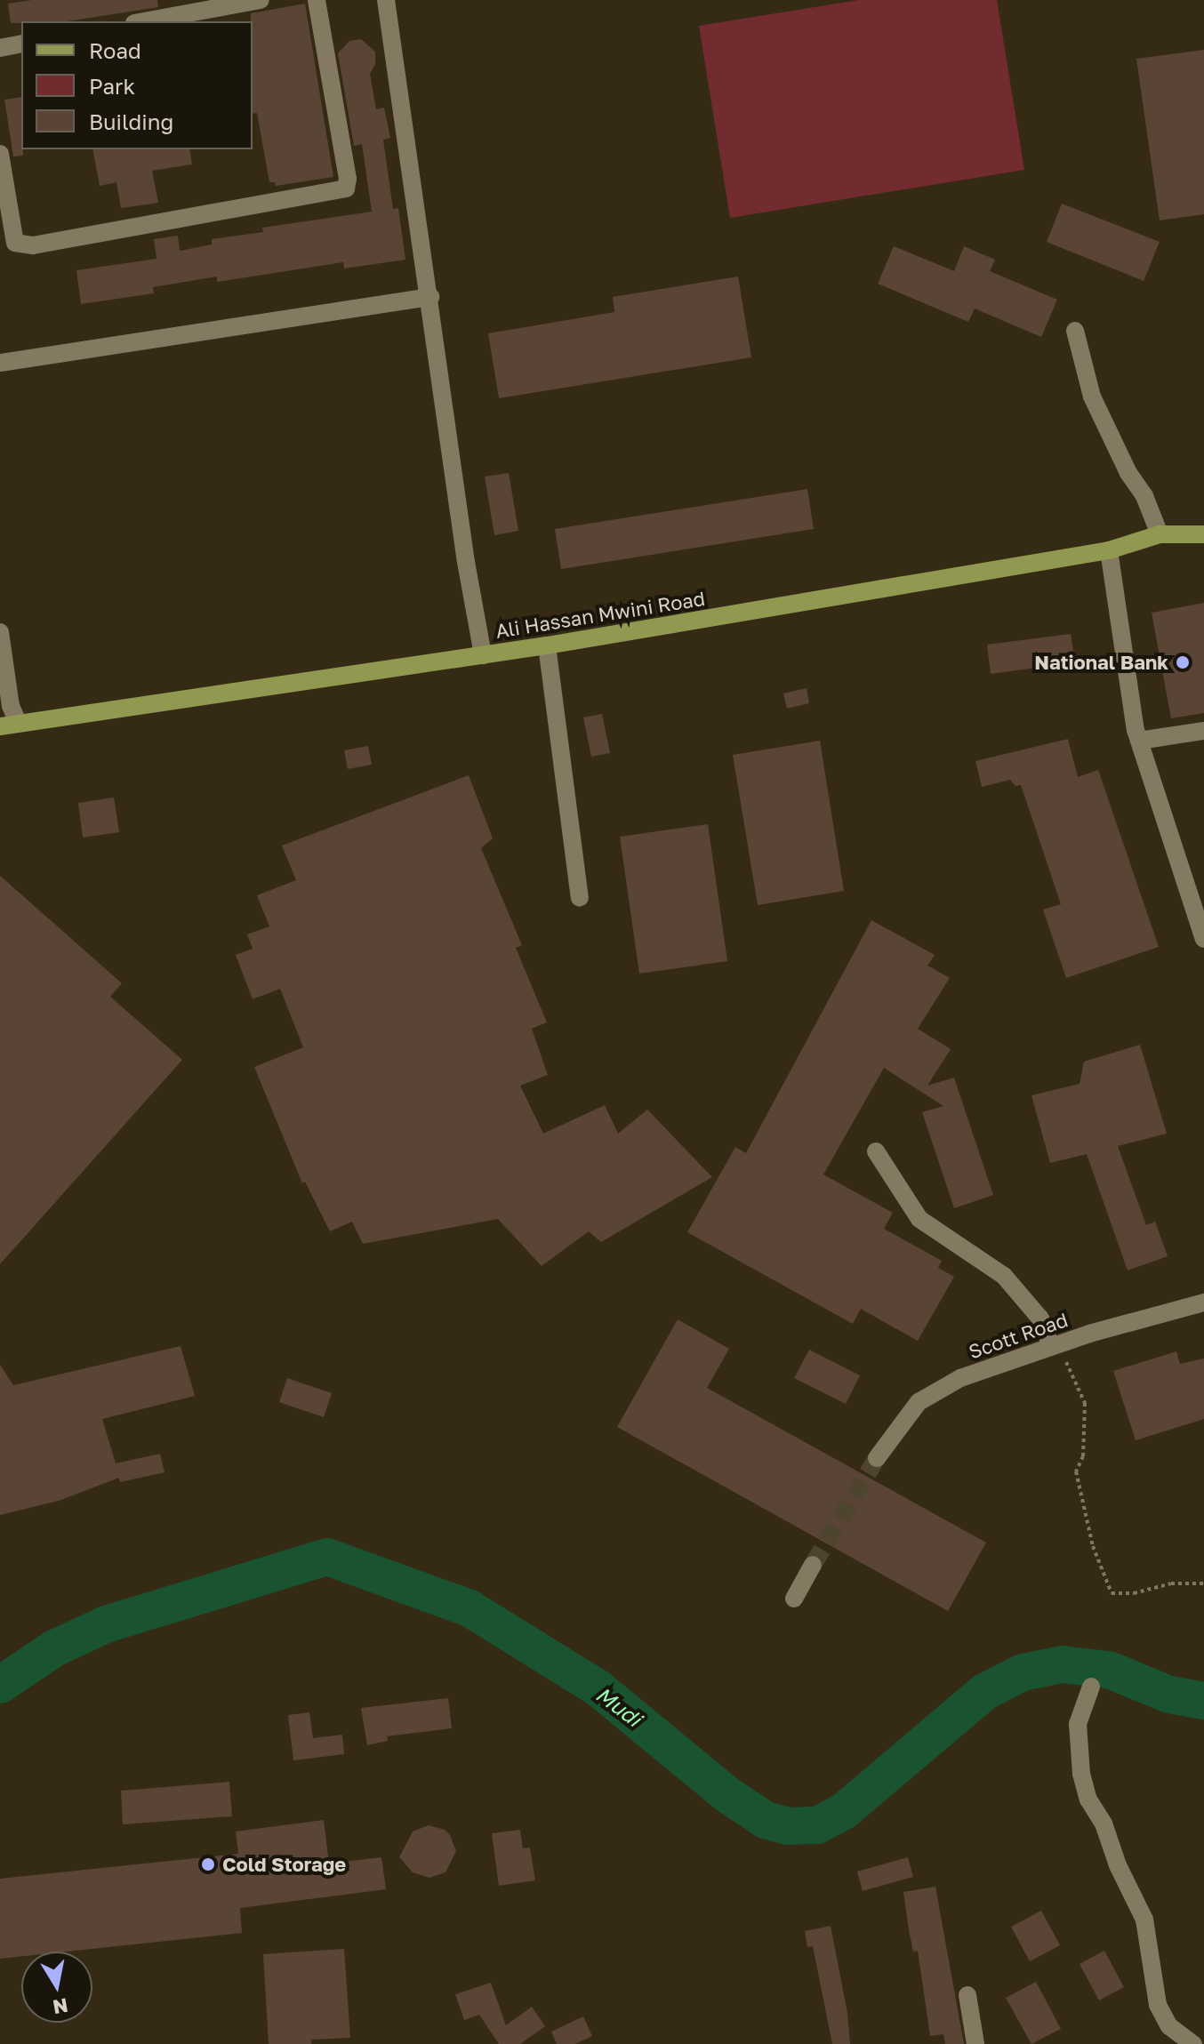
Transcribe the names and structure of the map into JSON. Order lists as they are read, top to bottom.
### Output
{
  "streets": {
    "main road": ["Ali Hassan Mwini Road"],
    "street": ["Scott Road"]
  },
  "water": ["Mudi"],
  "places": ["National Bank", "Cold Storage"],
  "legend": ["Road", "Park", "Building"],
  "north": "bottom"
}
